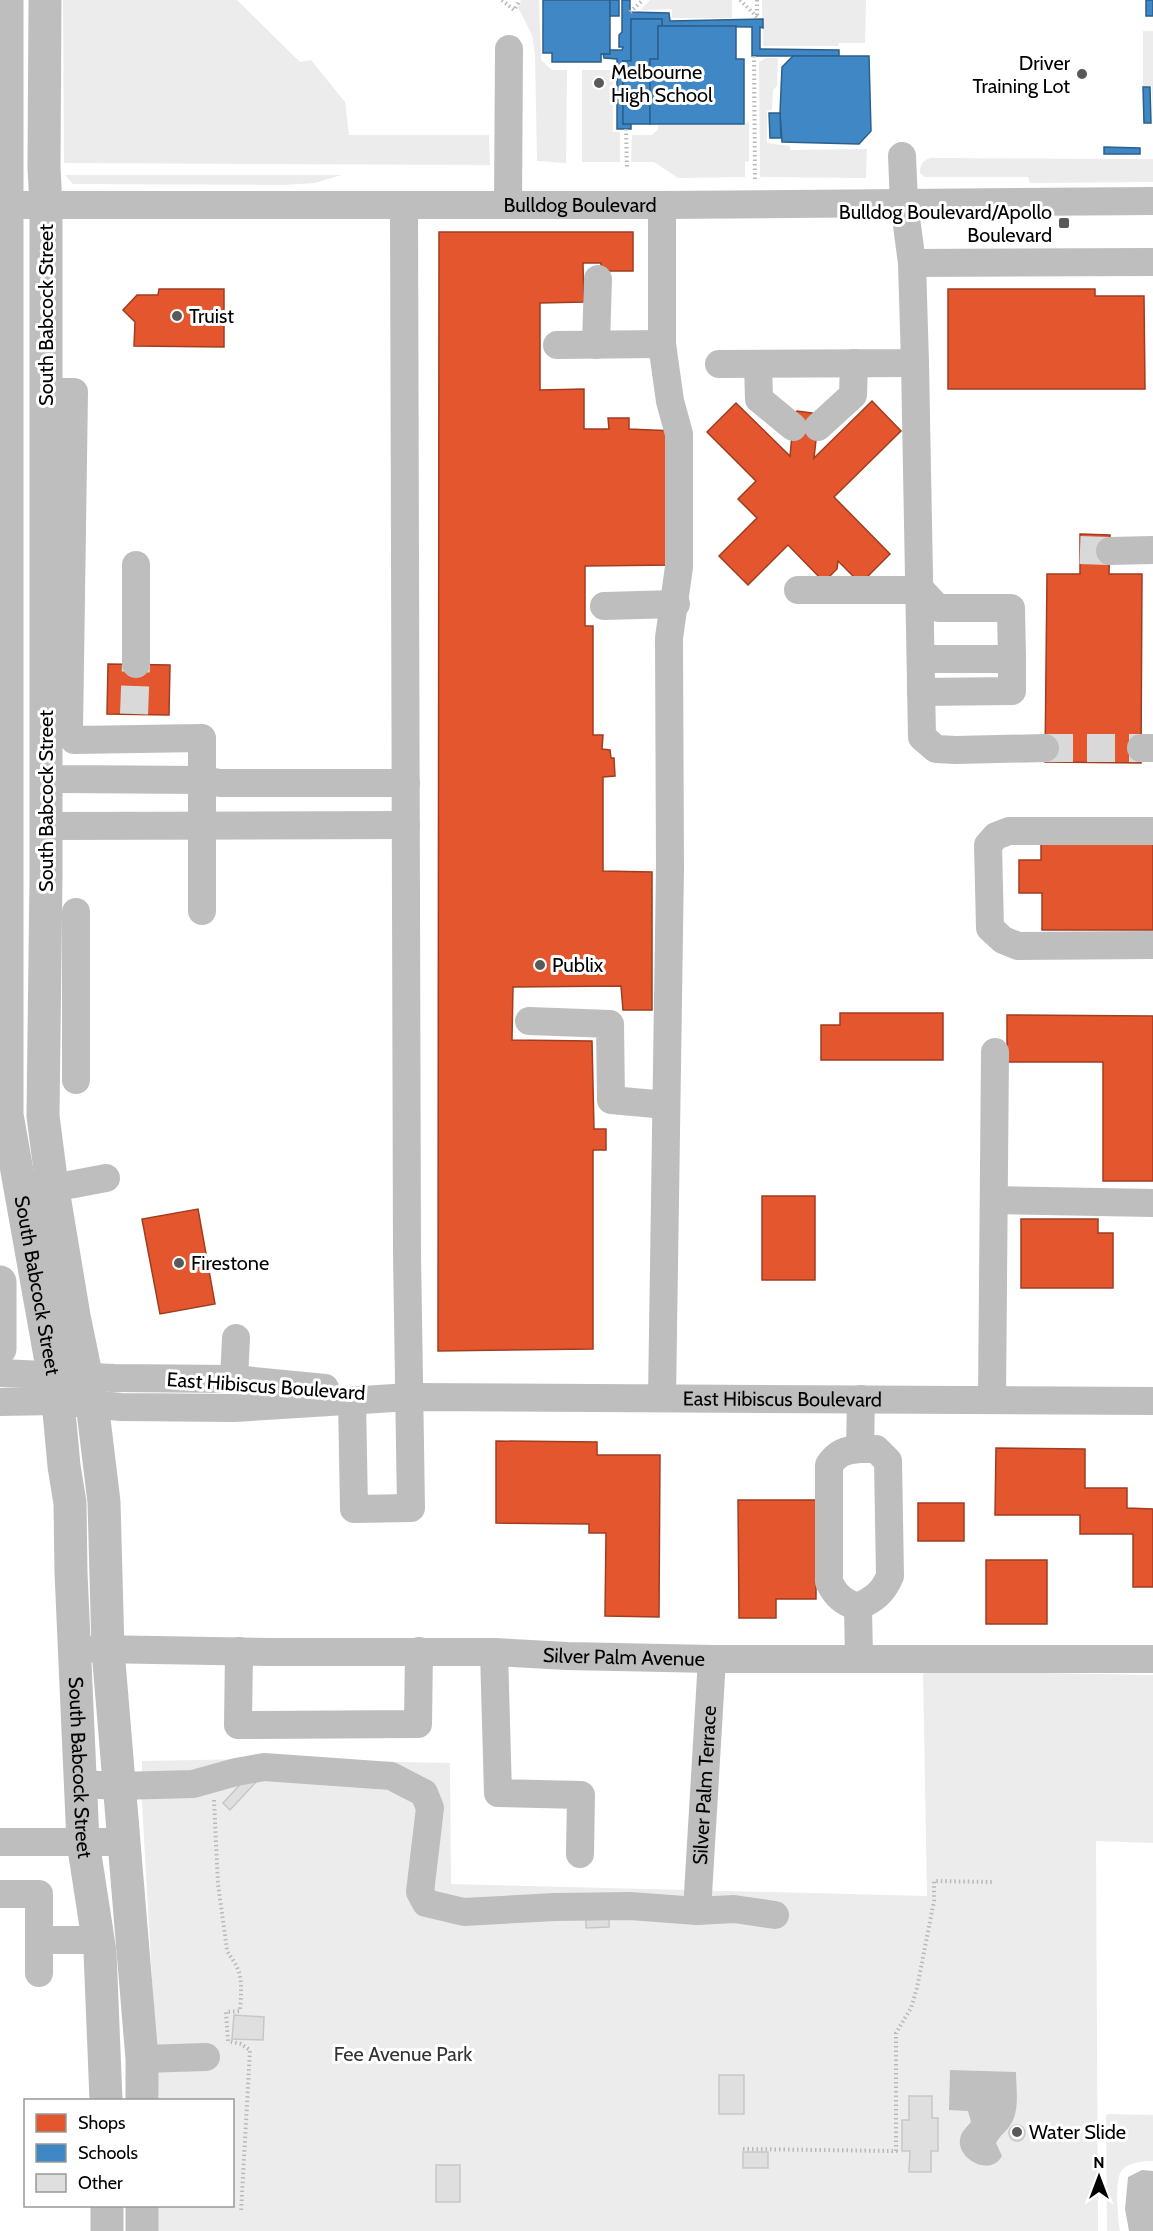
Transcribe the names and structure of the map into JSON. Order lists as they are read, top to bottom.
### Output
{
  "streets": {
    "main road": ["South Babcock Street"],
    "street": [
      "Bulldog Boulevard",
      "East Hibiscus Boulevard",
      "Silver Palm Avenue",
      "Silver Palm Terrace"
    ]
  },
  "crossings": [
    ["Bulldog Boulevard", "South Babcock Street"],
    ["South Babcock Street", "East Hibiscus Boulevard"],
    ["South Babcock Street", "Silver Palm Avenue"],
    ["Silver Palm Avenue", "Silver Palm Terrace"]
  ],
  "parks": ["Fee Avenue Park"],
  "places": {
    "other": [
      "Driver Training Lot",
      "Melbourne High School",
      "Truist",
      "Publix",
      "Firestone",
      "Water Slide"
    ],
    "transit": ["Bulldog Boulevard/Apollo Boulevard"]
  },
  "legend": ["Shops", "Schools", "Other"],
  "north": "top"
}
